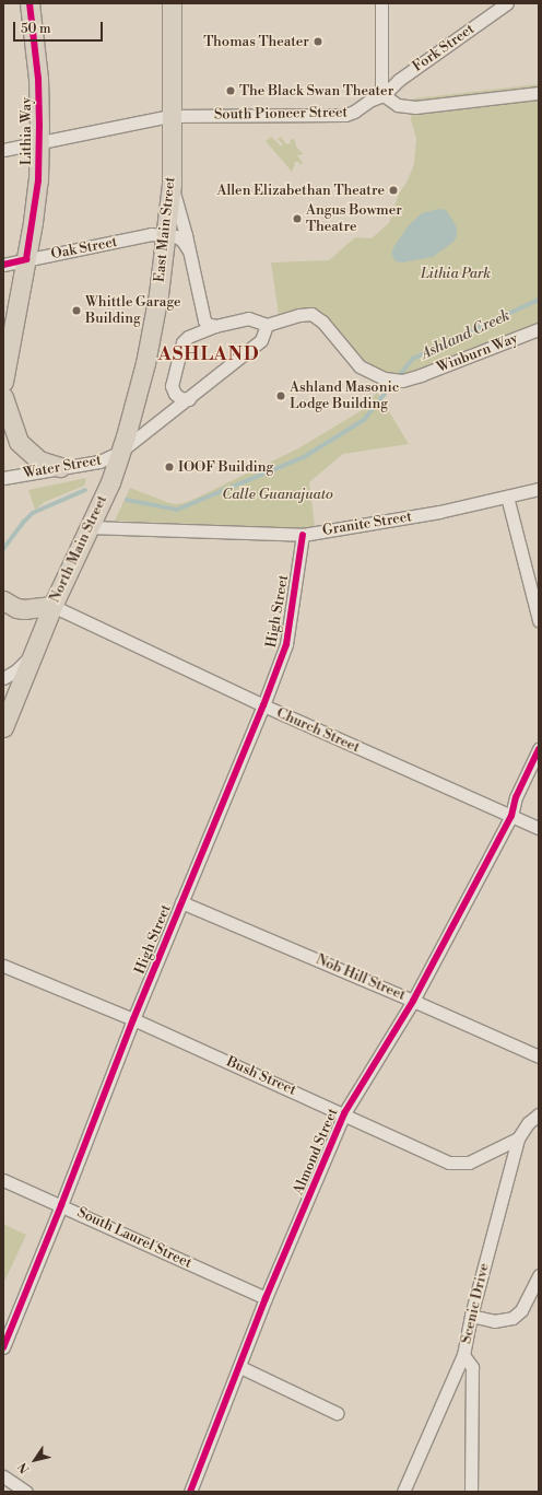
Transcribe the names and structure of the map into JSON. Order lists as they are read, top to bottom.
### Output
{
  "streets": {
    "main road": ["Lithia Way", "East Main Street", "North Main Street"],
    "street": [
      "Fork Street",
      "South Pioneer Street",
      "Oak Street",
      "Winburn Way",
      "Water Street",
      "Granite Street",
      "High Street",
      "Church Street",
      "Nob Hill Street",
      "Bush Street",
      "Almond Street",
      "South Laurel Street",
      "Scenic Drive"
    ]
  },
  "crossings": [
    ["Fork Street", "South Pioneer Street"],
    ["South Pioneer Street", "Lithia Way"],
    ["South Pioneer Street", "East Main Street"],
    ["Lithia Way", "Oak Street"],
    ["East Main Street", "Oak Street"],
    ["East Main Street", "Water Street"],
    ["East Main Street", "North Main Street"],
    ["Water Street", "North Main Street"],
    ["Granite Street", "North Main Street"],
    ["Granite Street", "High Street"],
    ["North Main Street", "Church Street"],
    ["High Street", "Church Street"],
    ["High Street", "Nob Hill Street"],
    ["High Street", "Bush Street"],
    ["High Street", "South Laurel Street"],
    ["Church Street", "Almond Street"],
    ["Nob Hill Street", "Almond Street"],
    ["Bush Street", "Almond Street"],
    ["Bush Street", "Scenic Drive"],
    ["Almond Street", "South Laurel Street"]
  ],
  "districts": ["ASHLAND"],
  "water": ["Ashland Creek"],
  "parks": ["Lithia Park", "Calle Guanajuato"],
  "places": [
    "Thomas Theater",
    "The Black Swan Theater",
    "Allen Elizabethan Theatre",
    "Angus Bowmer Theatre",
    "Whittle Garage Building",
    "Ashland Masonic Lodge Building",
    "IOOF Building"
  ],
  "scale_bar": "50 m",
  "north": "bottom left"
}
